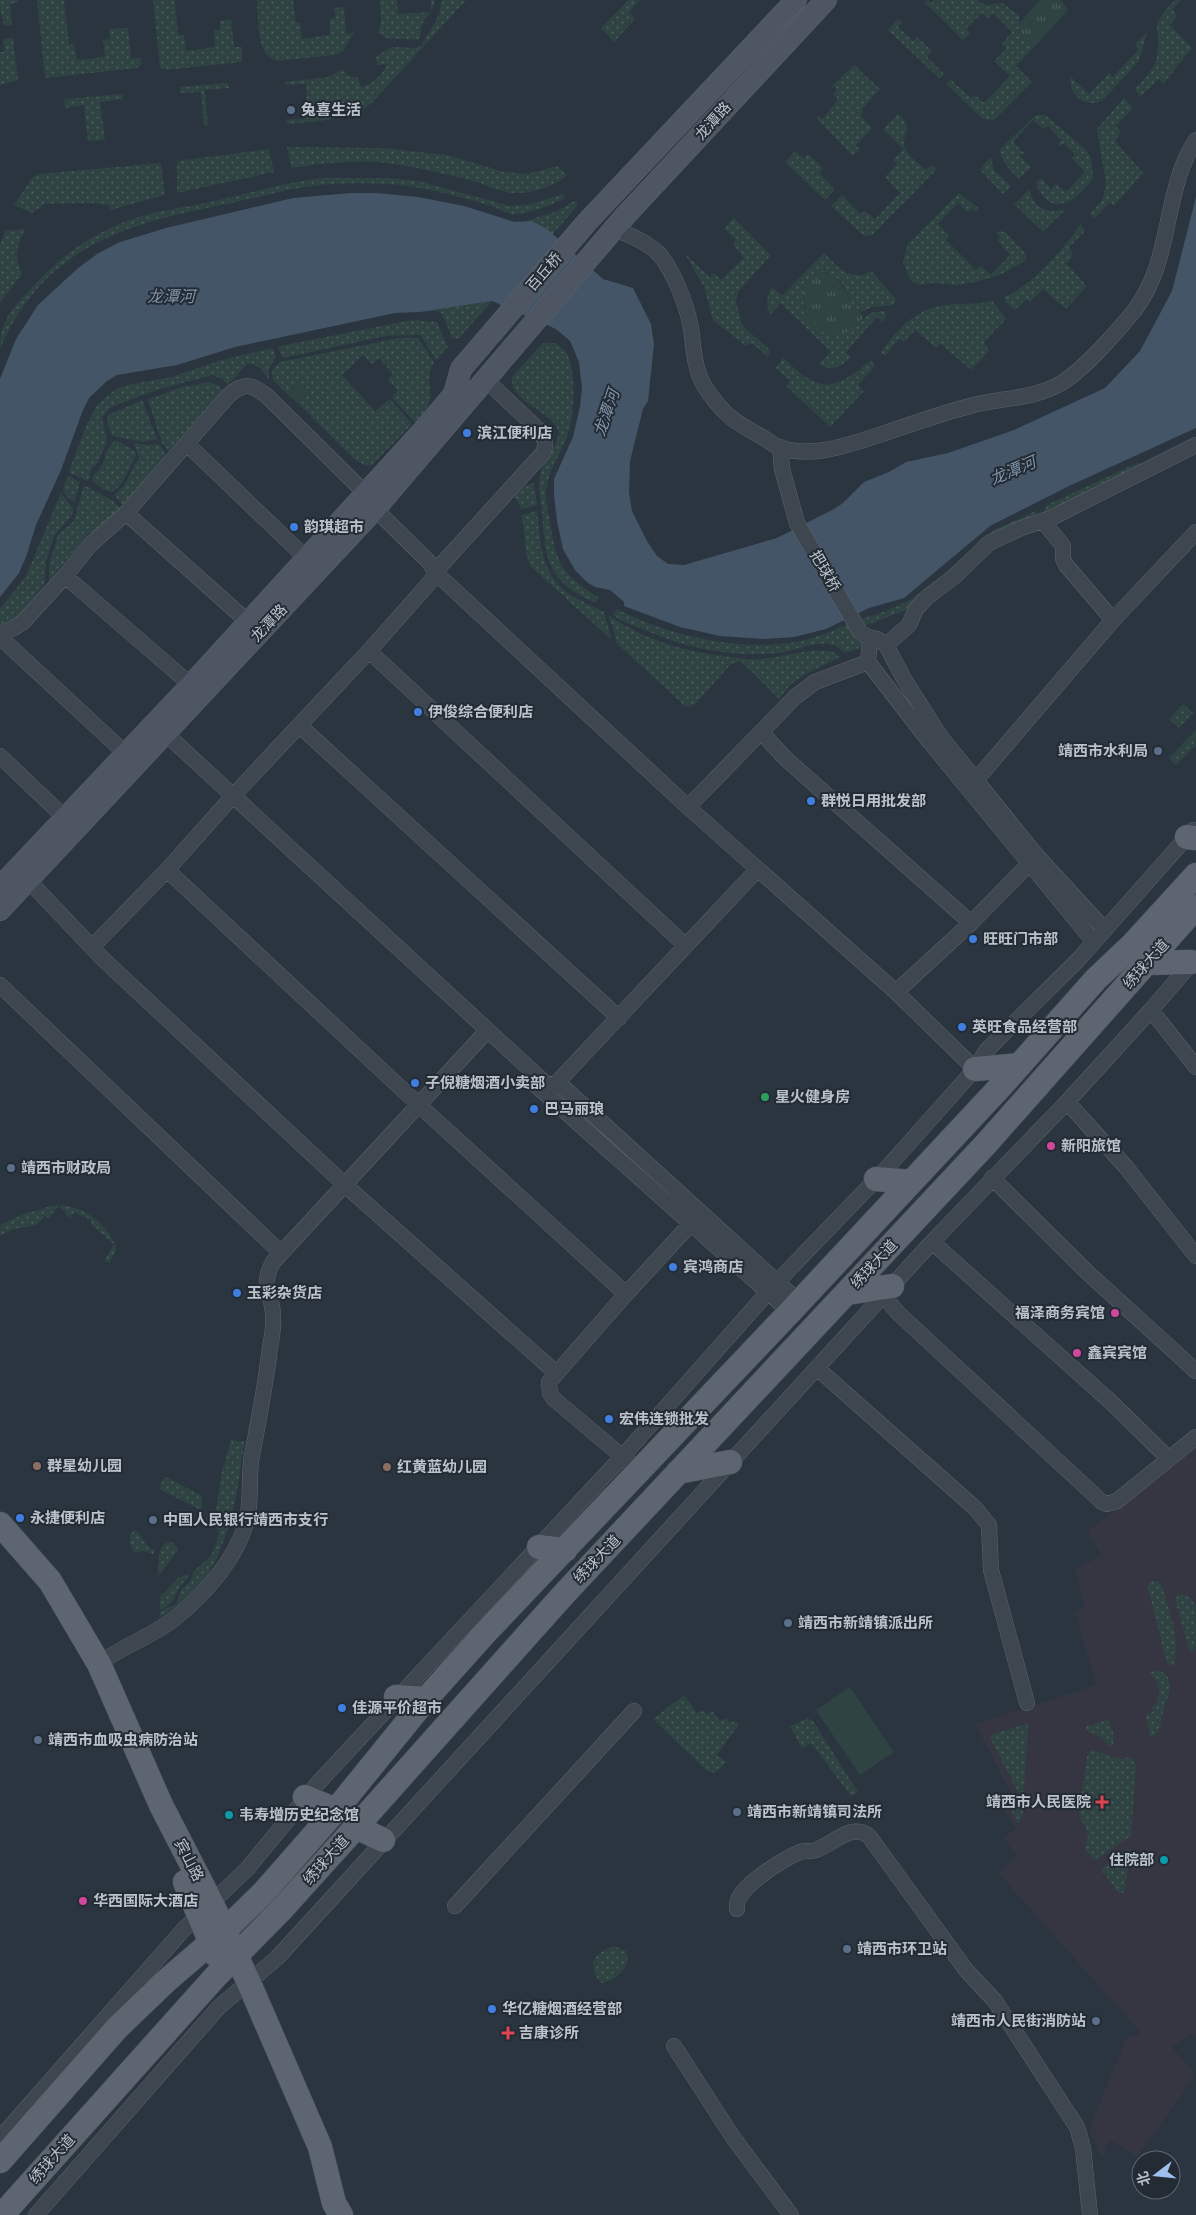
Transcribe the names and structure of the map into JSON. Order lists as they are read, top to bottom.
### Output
{
  "streets": {
    "main road": [
      "龙潭路",
      "百丘桥",
      "绣球大道",
      "宾山路"
    ],
    "street": ["把球桥"]
  },
  "crossings": [
    ["龙潭路", "百丘桥"],
    ["绣球大道", "宾山路"]
  ],
  "water": ["龙潭河"],
  "places": {
    "other": [
      "兔喜生活",
      "滨江便利店",
      "韵琪超市",
      "伊俊综合便利店",
      "靖西市水利局",
      "群悦日用批发部",
      "旺旺门市部",
      "英旺食品经营部",
      "子倪糖烟酒小卖部",
      "星火健身房",
      "巴马丽琅",
      "新阳旅馆",
      "靖西市财政局",
      "宾鸿商店",
      "玉彩杂货店",
      "福泽商务宾馆",
      "鑫宾宾馆",
      "宏伟连锁批发",
      "群星幼儿园",
      "红黄蓝幼儿园",
      "永捷便利店",
      "中国人民银行靖西市支行",
      "靖西市新靖镇派出所",
      "佳源平价超市",
      "靖西市血吸虫病防治站",
      "靖西市新靖镇司法所",
      "韦寿增历史纪念馆",
      "住院部",
      "华西国际大酒店",
      "靖西市环卫站",
      "华亿糖烟酒经营部",
      "靖西市人民街消防站"
    ],
    "health": ["靖西市人民医院", "吉康诊所"]
  },
  "north": "left"
}
